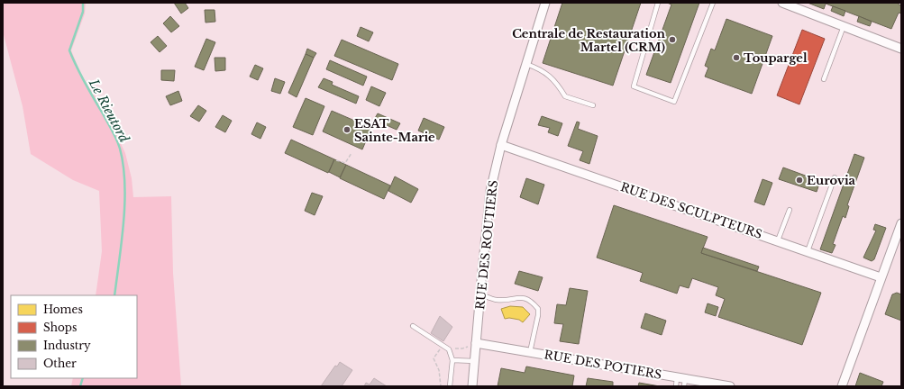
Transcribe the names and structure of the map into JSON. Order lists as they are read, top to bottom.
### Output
{
  "streets": {
    "street": ["RUE DES SCULPTEURS", "RUE DES ROUTIERS", "RUE DES POTIERS"]
  },
  "crossings": [
    ["RUE DES SCULPTEURS", "RUE DES ROUTIERS"],
    ["RUE DES ROUTIERS", "RUE DES POTIERS"]
  ],
  "water": ["Le Rieutord"],
  "places": [
    "Centrale de Restauration Martel (CRM)",
    "Toupargel",
    "ESAT Sainte-Marie",
    "Eurovia"
  ],
  "legend": [
    "Homes",
    "Shops",
    "Industry",
    "Other"
  ]
}
